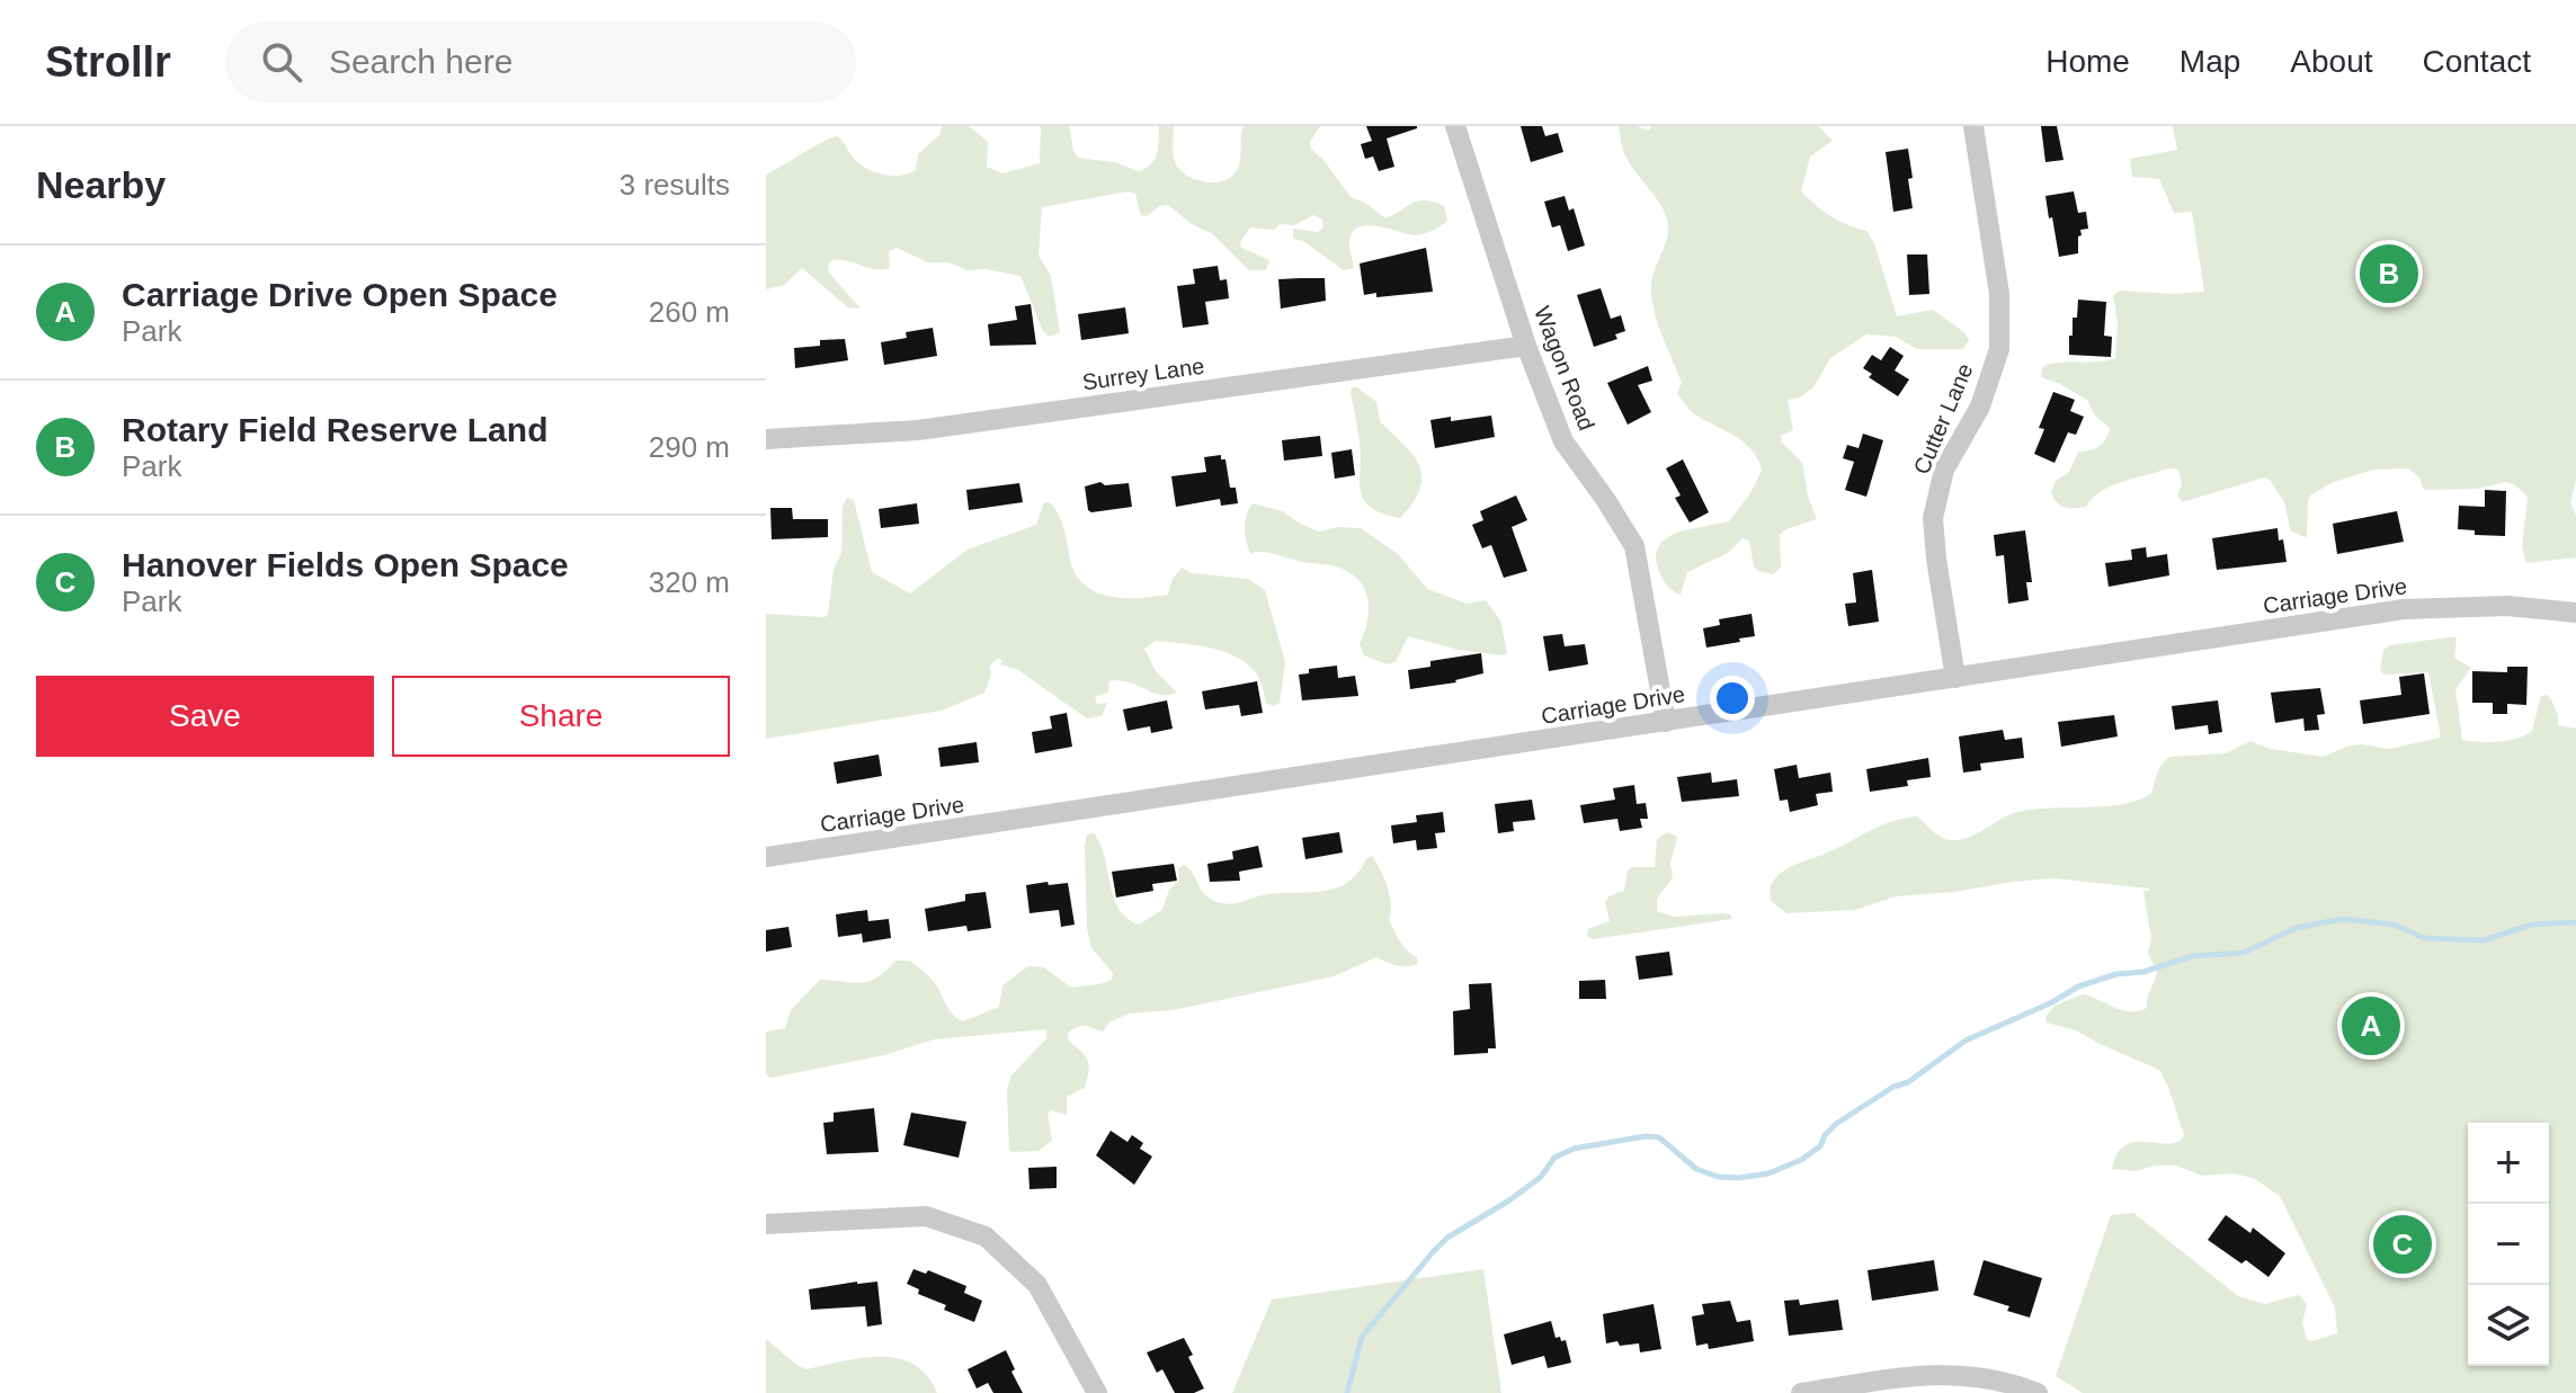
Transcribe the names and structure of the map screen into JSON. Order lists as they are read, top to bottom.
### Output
{
  "streets": {
    "street": [
      "Wagon Road",
      "Surrey Lane",
      "Cutter Lane",
      "Carriage Drive"
    ]
  },
  "crossings": [
    ["Wagon Road", "Surrey Lane"],
    ["Wagon Road", "Carriage Drive"],
    ["Cutter Lane", "Carriage Drive"]
  ],
  "page": {
    "header": "Strollr",
    "search": "Search here",
    "nav": [
      "Home",
      "Map",
      "About",
      "Contact"
    ],
    "heading": ["Nearby", "3 results"],
    "pins": ["B", "A", "C"],
    "list": [
      {
        "mark": "A",
        "name": "Carriage Drive Open Space",
        "note": "Park",
        "value": "260 m"
      },
      {
        "mark": "B",
        "name": "Rotary Field Reserve Land",
        "note": "Park",
        "value": "290 m"
      },
      {
        "mark": "C",
        "name": "Hanover Fields Open Space",
        "note": "Park",
        "value": "320 m"
      }
    ],
    "buttons": ["Save", "Share"],
    "map_buttons": ["+", "−"]
  }
}
